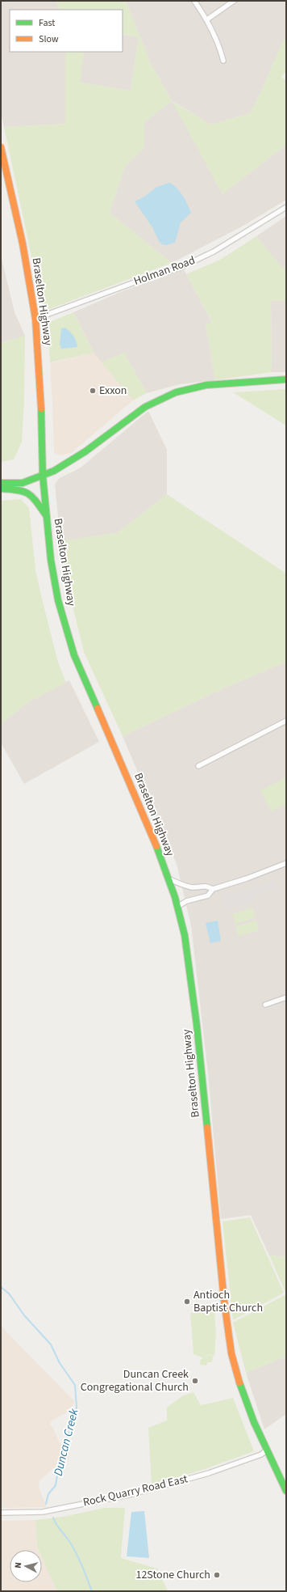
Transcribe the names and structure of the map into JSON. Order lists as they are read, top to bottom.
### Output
{
  "streets": {
    "main road": ["Braselton Highway"],
    "street": ["Holman Road", "Rock Quarry Road East"]
  },
  "crossings": [
    ["Holman Road", "Braselton Highway"],
    ["Braselton Highway", "Rock Quarry Road East"]
  ],
  "water": ["Duncan Creek"],
  "places": [
    "Exxon",
    "Antioch Baptist Church",
    "Duncan Creek Congregational Church",
    "12Stone Church"
  ],
  "legend": ["Fast", "Slow"],
  "north": "left"
}
